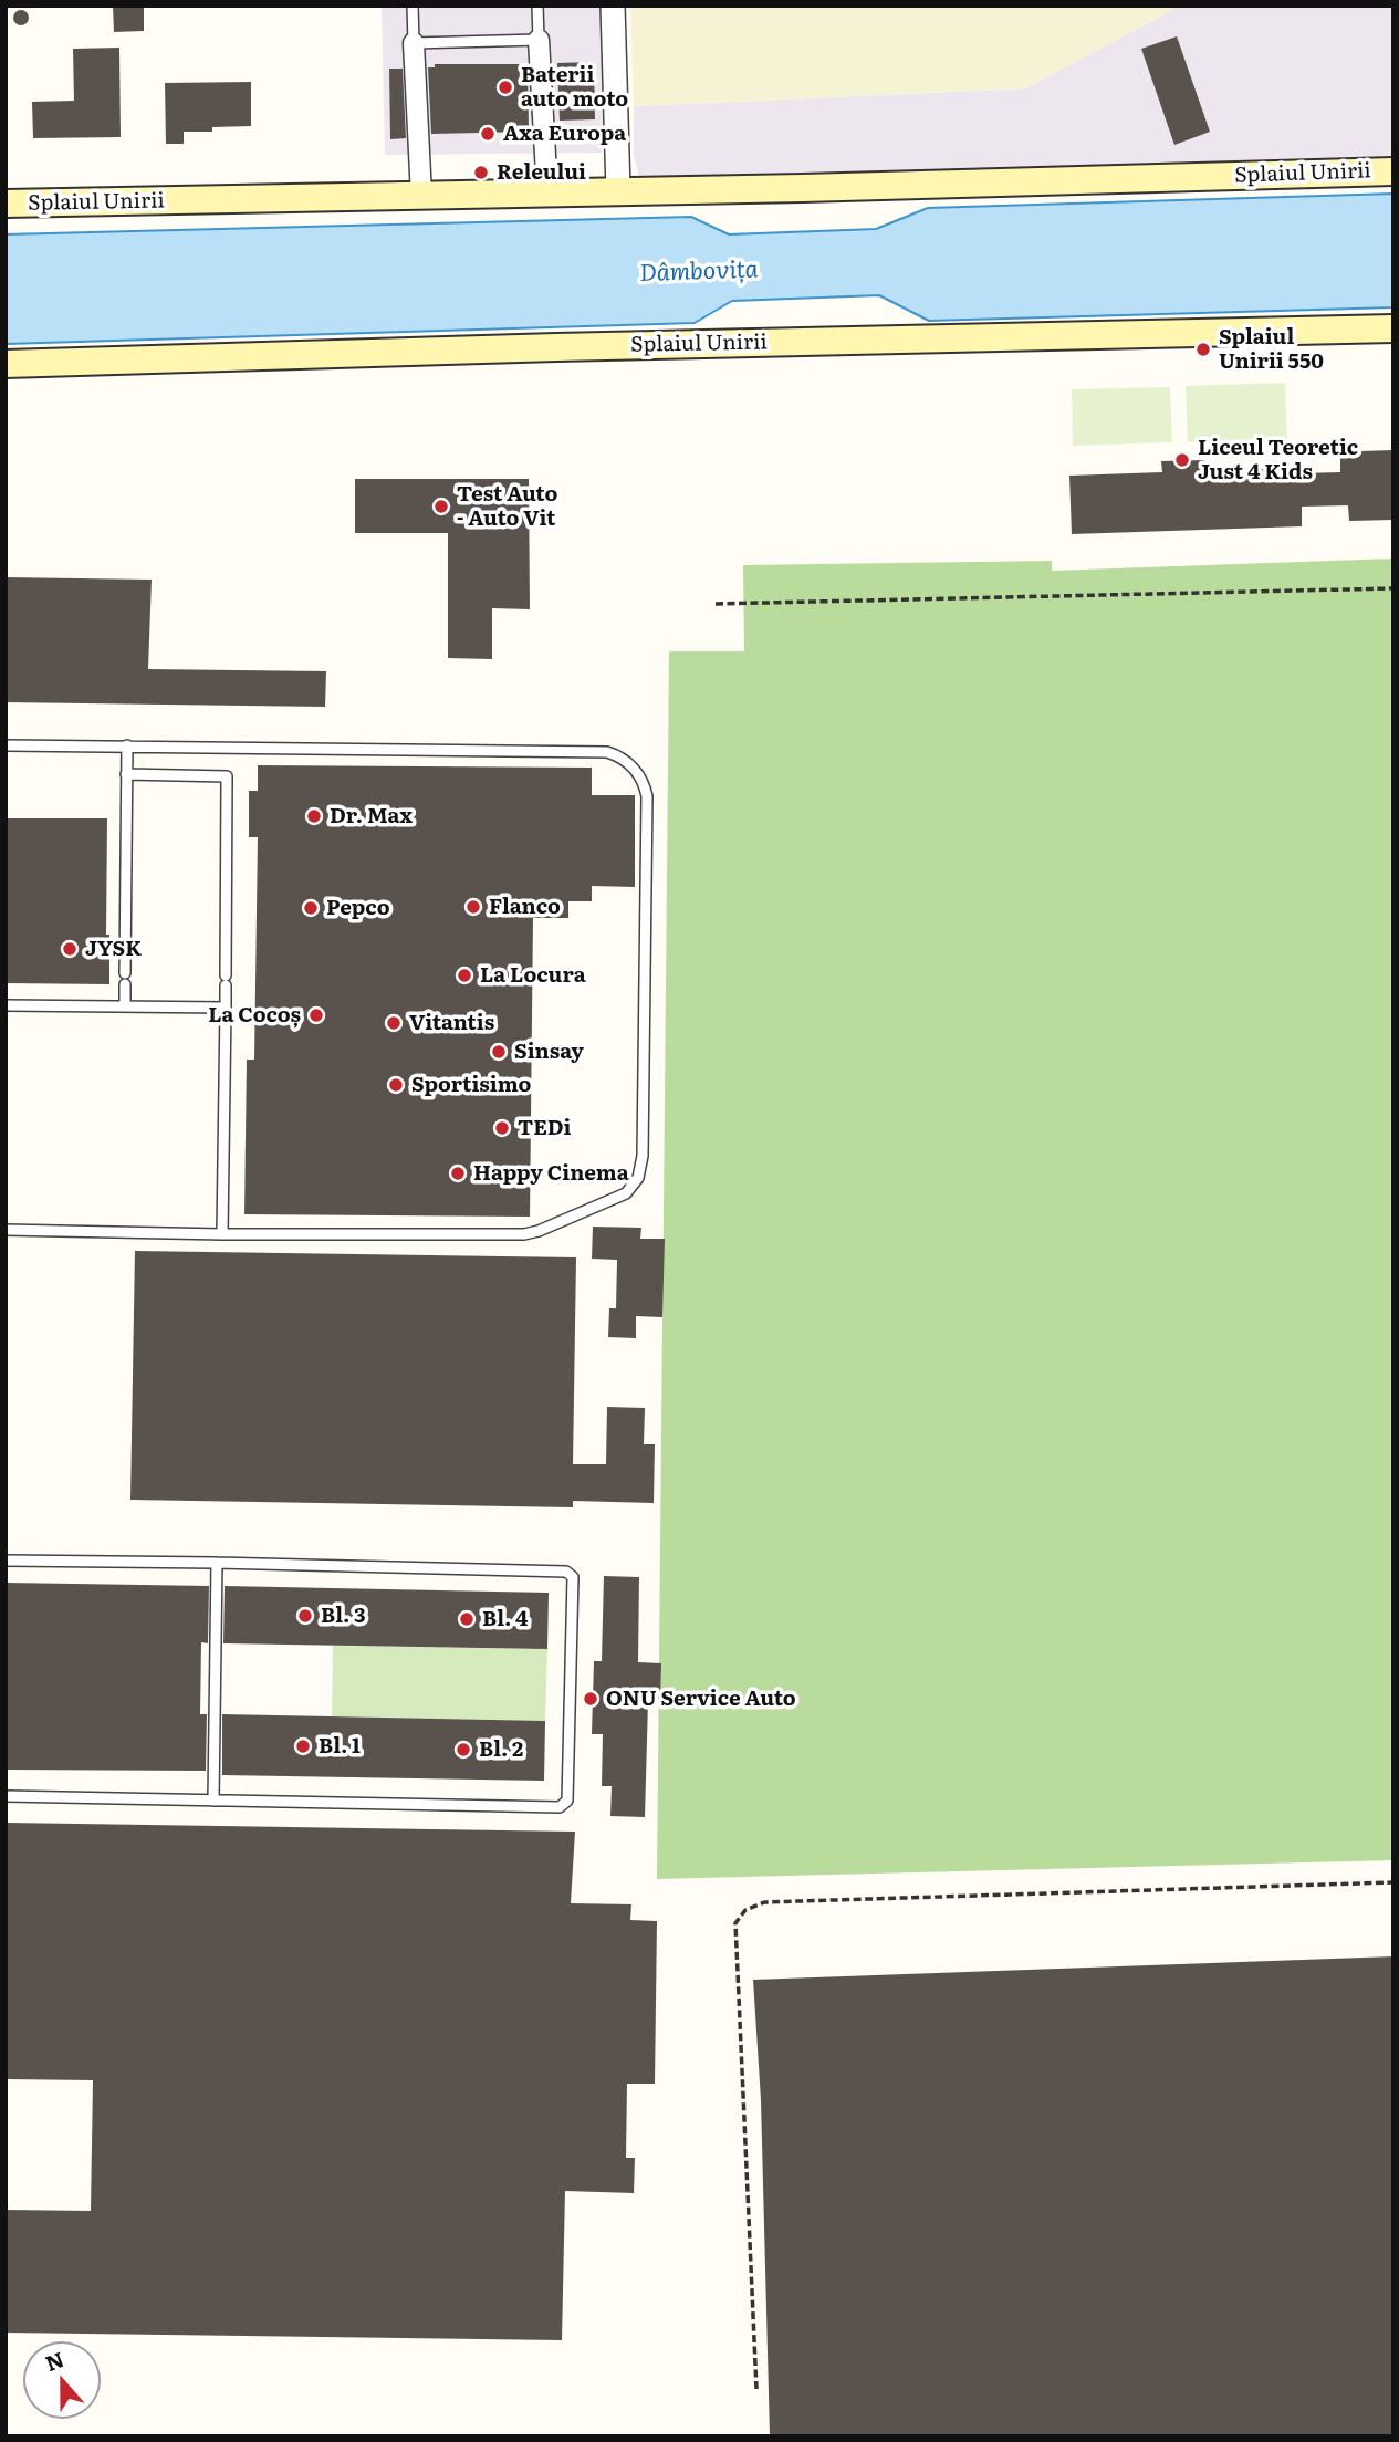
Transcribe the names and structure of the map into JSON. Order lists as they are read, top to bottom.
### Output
{
  "streets": {
    "main road": ["Splaiul Unirii"]
  },
  "water": ["Dâmbovița"],
  "places": [
    "Baterii auto moto",
    "Axa Europa",
    "Releului",
    "Splaiul Unirii 550",
    "Liceul Teoretic Just 4 Kids",
    "Test Auto - Auto Vit",
    "Dr. Max",
    "Flanco",
    "Pepco",
    "JYSK",
    "La Locura",
    "La Cocoș",
    "Vitantis",
    "Sinsay",
    "Sportisimo",
    "TEDi",
    "Happy Cinema",
    "Bl. 3",
    "Bl. 4",
    "ONU Service Auto",
    "Bl. 1",
    "Bl. 2"
  ],
  "north": "top"
}
